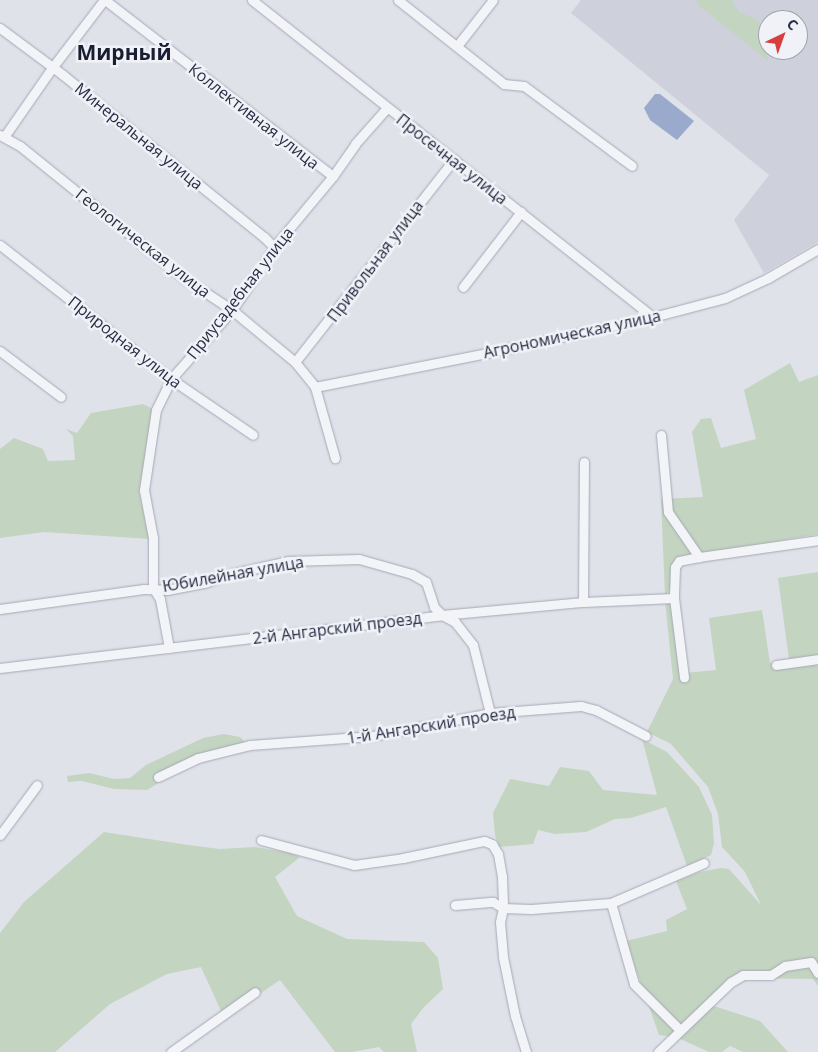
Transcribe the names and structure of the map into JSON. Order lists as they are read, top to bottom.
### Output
{
  "streets": {
    "street": [
      "Коллективная улица",
      "Минеральная улица",
      "Просечная улица",
      "Геологическая улица",
      "Привольная улица",
      "Приусадебная улица",
      "Агрономическая улица",
      "Природная улица",
      "Юбилейная улица",
      "2-й Ангарский проезд",
      "1-й Ангарский проезд"
    ]
  },
  "crossings": [
    ["Коллективная улица", "Приусадебная улица"],
    ["Минеральная улица", "Приусадебная улица"],
    ["Просечная улица", "Привольная улица"],
    ["Просечная улица", "Приусадебная улица"],
    ["Просечная улица", "Агрономическая улица"],
    ["Геологическая улица", "Привольная улица"],
    ["Геологическая улица", "Приусадебная улица"],
    ["Геологическая улица", "Агрономическая улица"],
    ["Приусадебная улица", "Природная улица"],
    ["Приусадебная улица", "Юбилейная улица"],
    ["Приусадебная улица", "2-й Ангарский проезд"],
    ["Юбилейная улица", "2-й Ангарский проезд"]
  ],
  "districts": ["Мирный"],
  "north": "top right"
}
